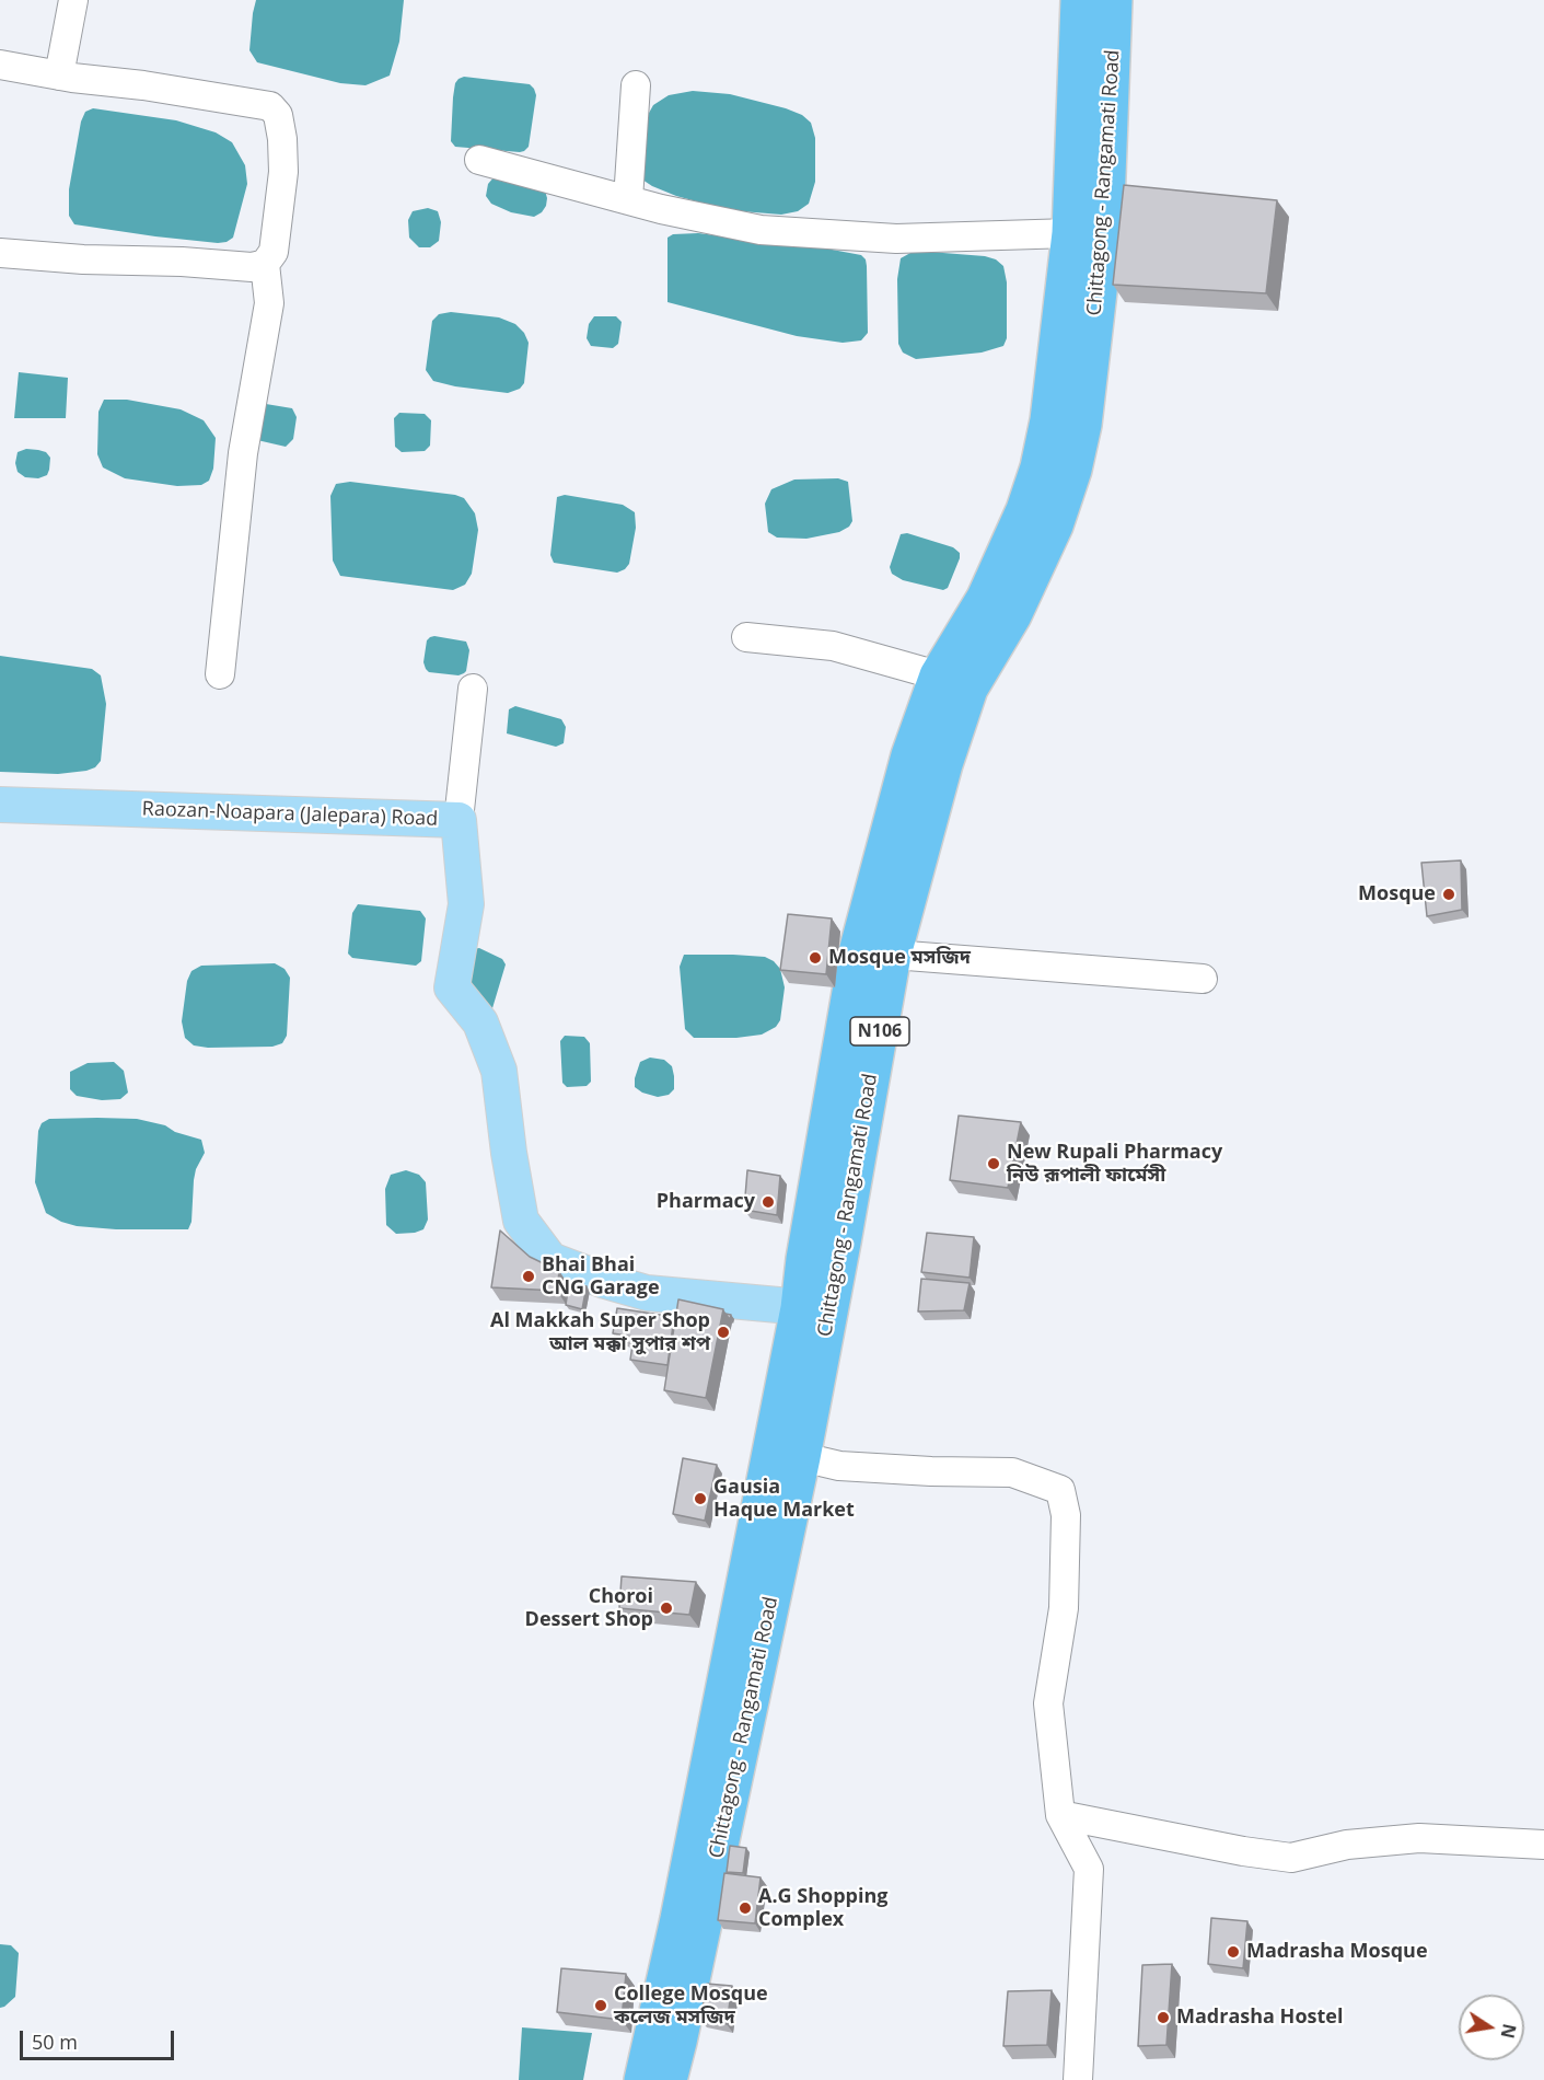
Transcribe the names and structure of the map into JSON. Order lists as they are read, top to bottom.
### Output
{
  "streets": {
    "highway": ["Chittagong - Rangamati Road", "N106"],
    "main road": ["Raozan-Noapara (Jalepara) Road"]
  },
  "crossings": [
    ["Chittagong - Rangamati Road", "Raozan-Noapara (Jalepara) Road"]
  ],
  "places": [
    "Mosque",
    "Mosque মসজিদ",
    "New Rupali Pharmacy নিউ রূপালী ফার্মেসী",
    "Pharmacy",
    "Bhai Bhai CNG Garage",
    "Al Makkah Super Shop আল মক্কা সুপার শপ",
    "Gausia Haque Market",
    "Choroi Dessert Shop",
    "A.G Shopping Complex",
    "Madrasha Mosque",
    "College Mosque কলেজ মসজিদ",
    "Madrasha Hostel"
  ],
  "scale_bar": "50 m",
  "north": "right"
}
